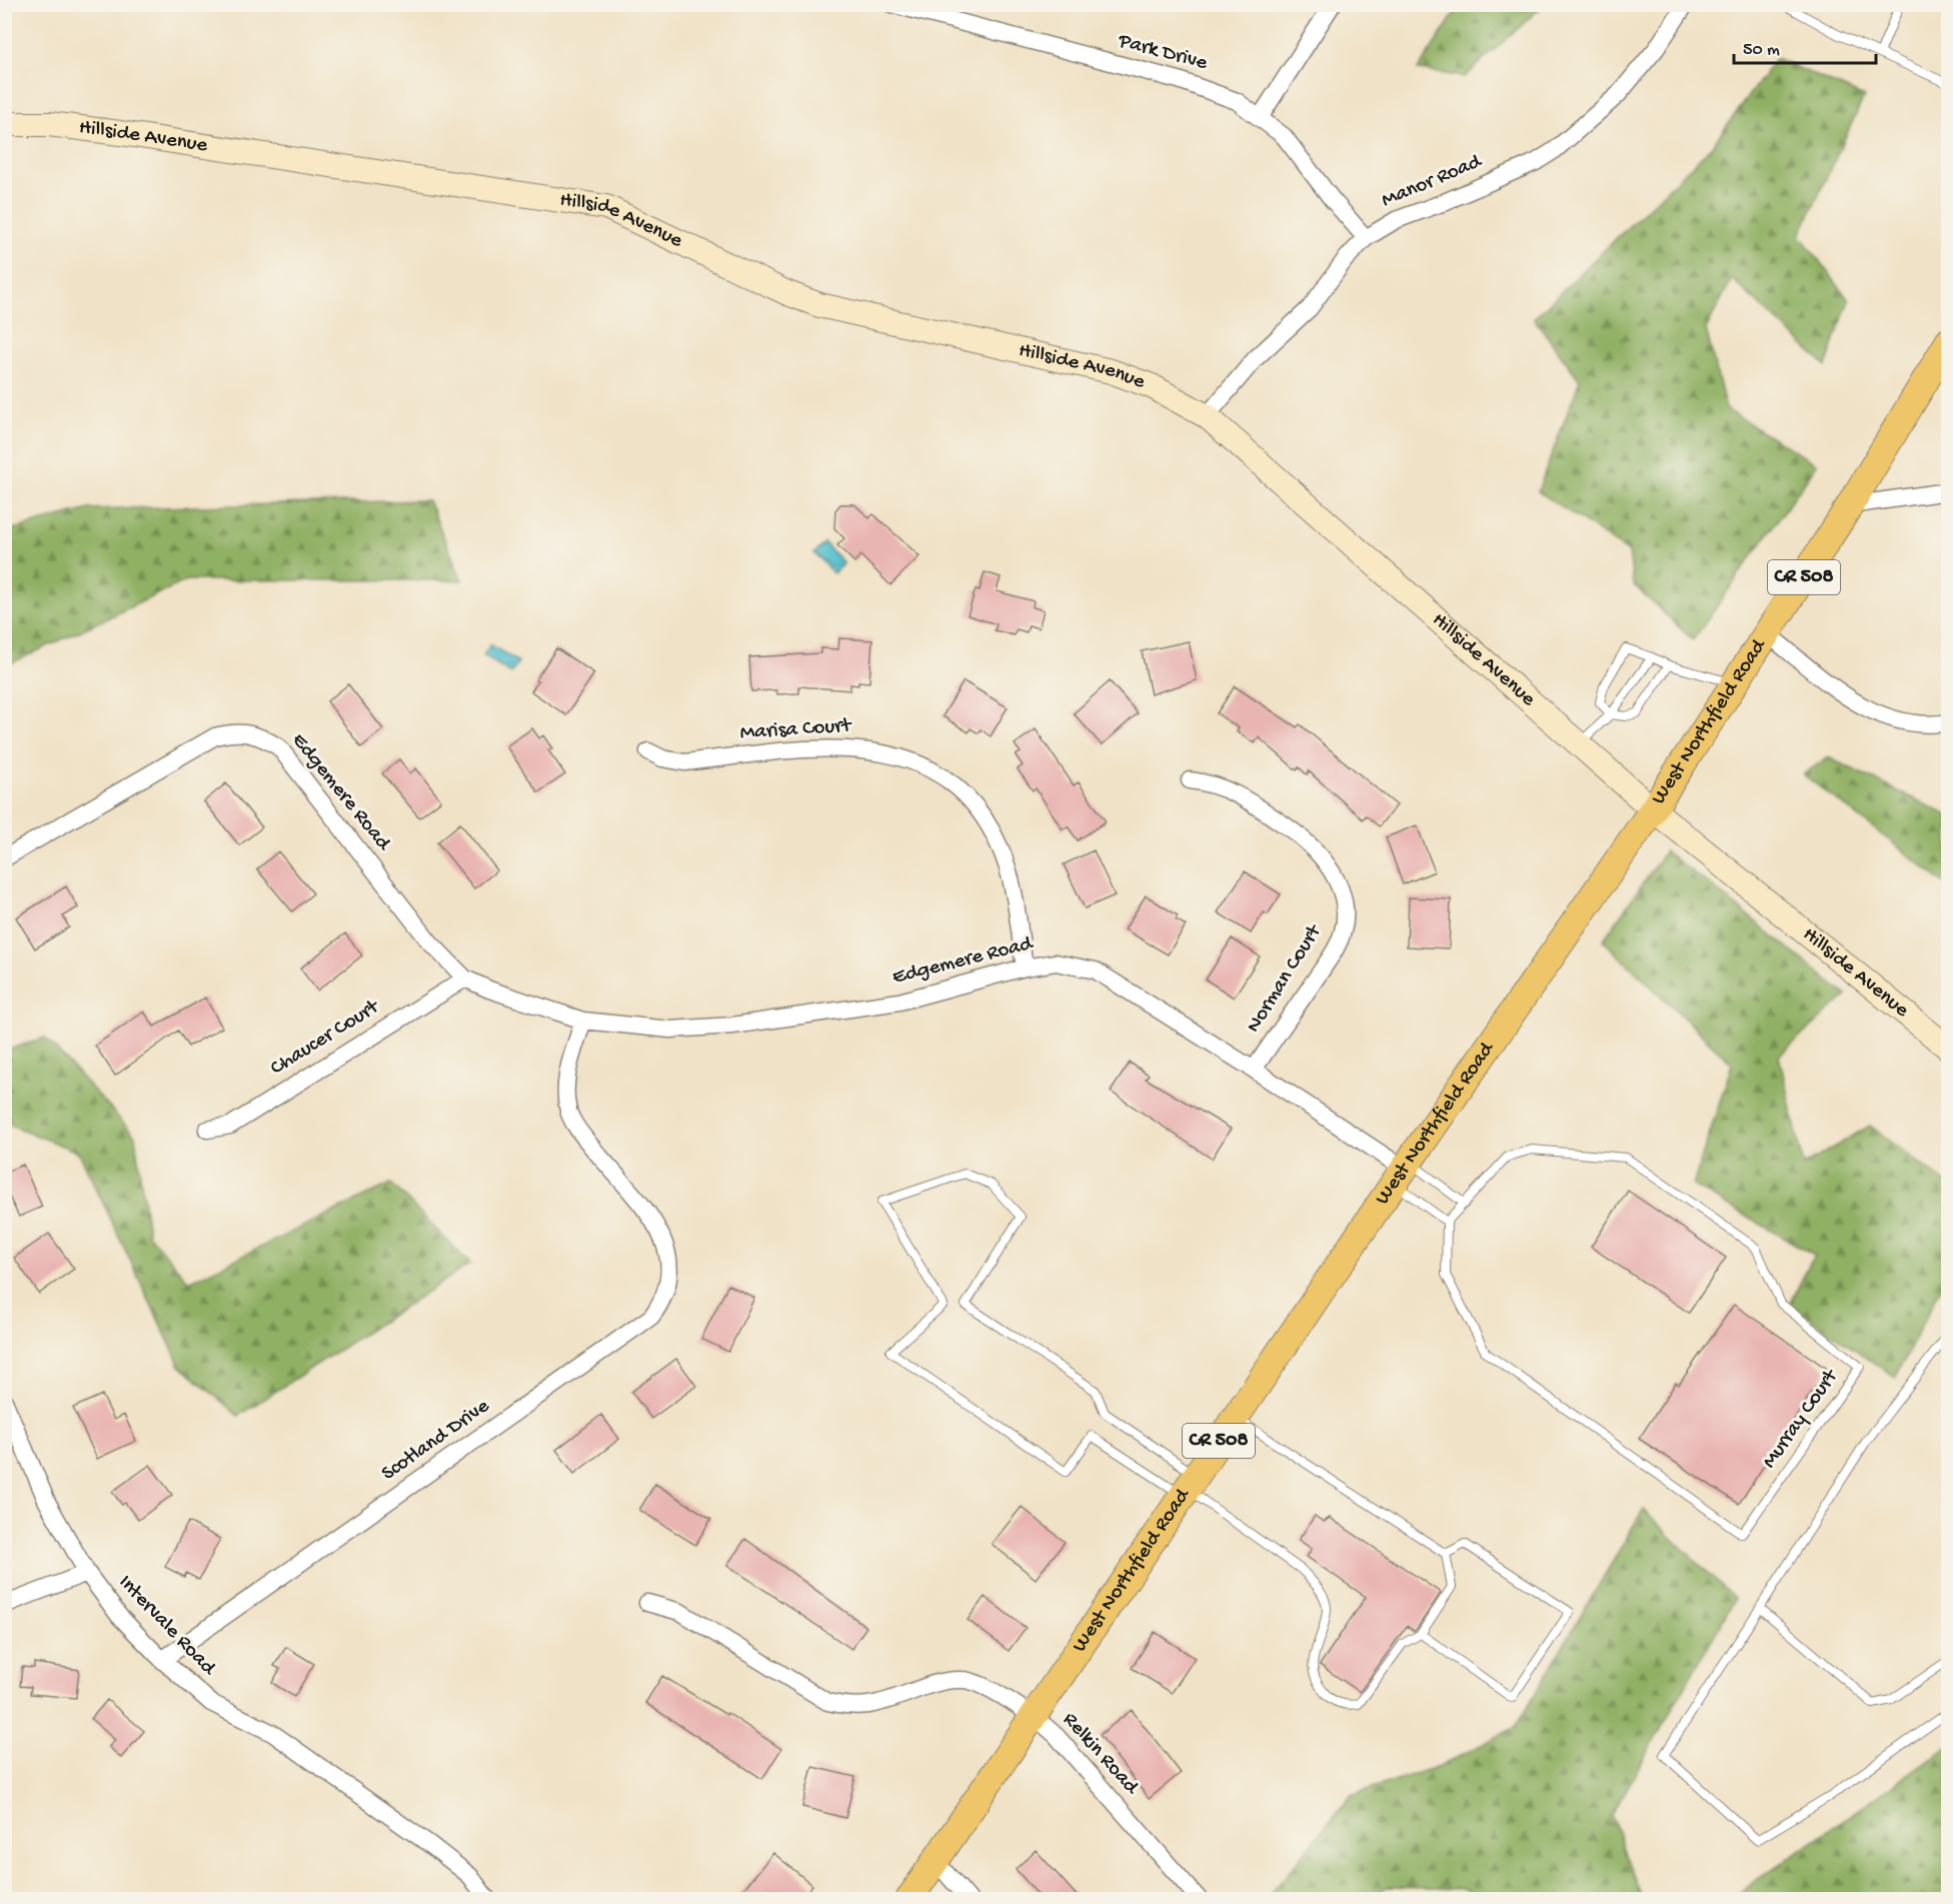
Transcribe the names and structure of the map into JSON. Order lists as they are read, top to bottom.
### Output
{
  "streets": {
    "main road": ["CR 508", "West Northfield Road"],
    "street": [
      "Park Drive",
      "Hillside Avenue",
      "Manor Road",
      "Marisa Court",
      "Edgemere Road",
      "Norman Court",
      "Chaucer Court",
      "Scotland Drive",
      "Intervale Road",
      "Relkin Road"
    ],
    "lane": ["Murray Court"]
  },
  "crossings": [
    ["Park Drive", "Manor Road"],
    ["Hillside Avenue", "Manor Road"],
    ["Hillside Avenue", "West Northfield Road"],
    ["West Northfield Road", "Edgemere Road"],
    ["West Northfield Road", "Relkin Road"],
    ["Marisa Court", "Edgemere Road"],
    ["Edgemere Road", "Norman Court"],
    ["Edgemere Road", "Chaucer Court"],
    ["Edgemere Road", "Scotland Drive"],
    ["Scotland Drive", "Intervale Road"]
  ],
  "scale_bar": "50 m"
}
